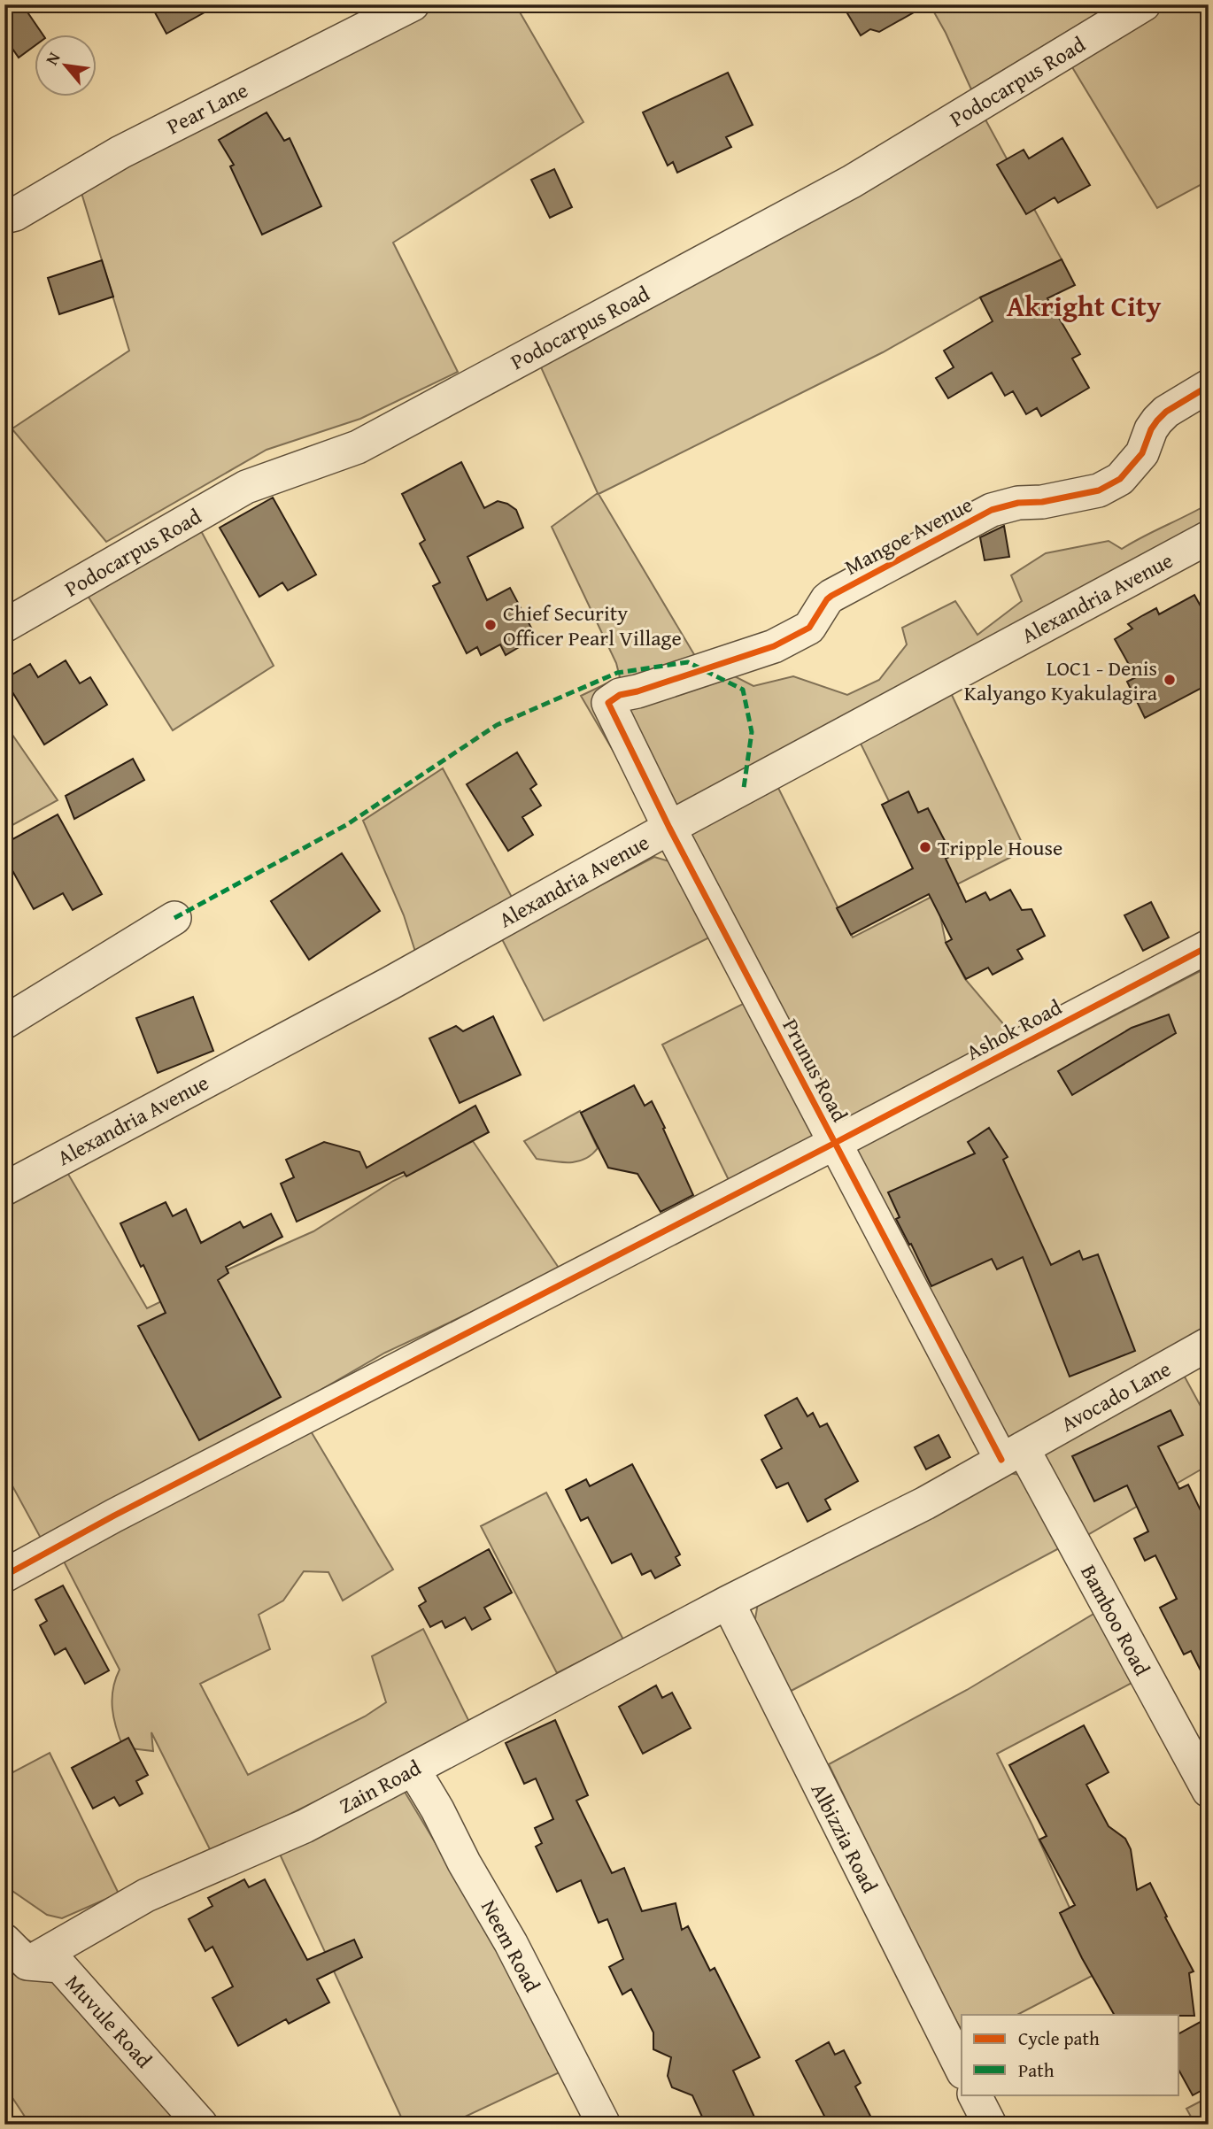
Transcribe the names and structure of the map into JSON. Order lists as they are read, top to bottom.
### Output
{
  "streets": {
    "street": [
      "Podocarpus Road",
      "Pear Lane",
      "Mangoe Avenue",
      "Alexandria Avenue",
      "Ashok Road",
      "Prunus Road",
      "Avocado Lane",
      "Bamboo Road",
      "Zain Road",
      "Albizzia Road",
      "Neem Road",
      "Muvule Road"
    ]
  },
  "crossings": [
    ["Mangoe Avenue", "Prunus Road"],
    ["Alexandria Avenue", "Prunus Road"],
    ["Ashok Road", "Prunus Road"],
    ["Prunus Road", "Avocado Lane"],
    ["Prunus Road", "Bamboo Road"],
    ["Avocado Lane", "Bamboo Road"],
    ["Avocado Lane", "Zain Road"],
    ["Avocado Lane", "Albizzia Road"],
    ["Zain Road", "Albizzia Road"],
    ["Zain Road", "Neem Road"],
    ["Zain Road", "Muvule Road"]
  ],
  "districts": ["Akright City"],
  "places": ["Chief Security Officer Pearl Village", "LOC1 - Denis Kalyango Kyakulagira", "Tripple House"],
  "legend": ["Cycle path", "Path"],
  "north": "top left"
}
